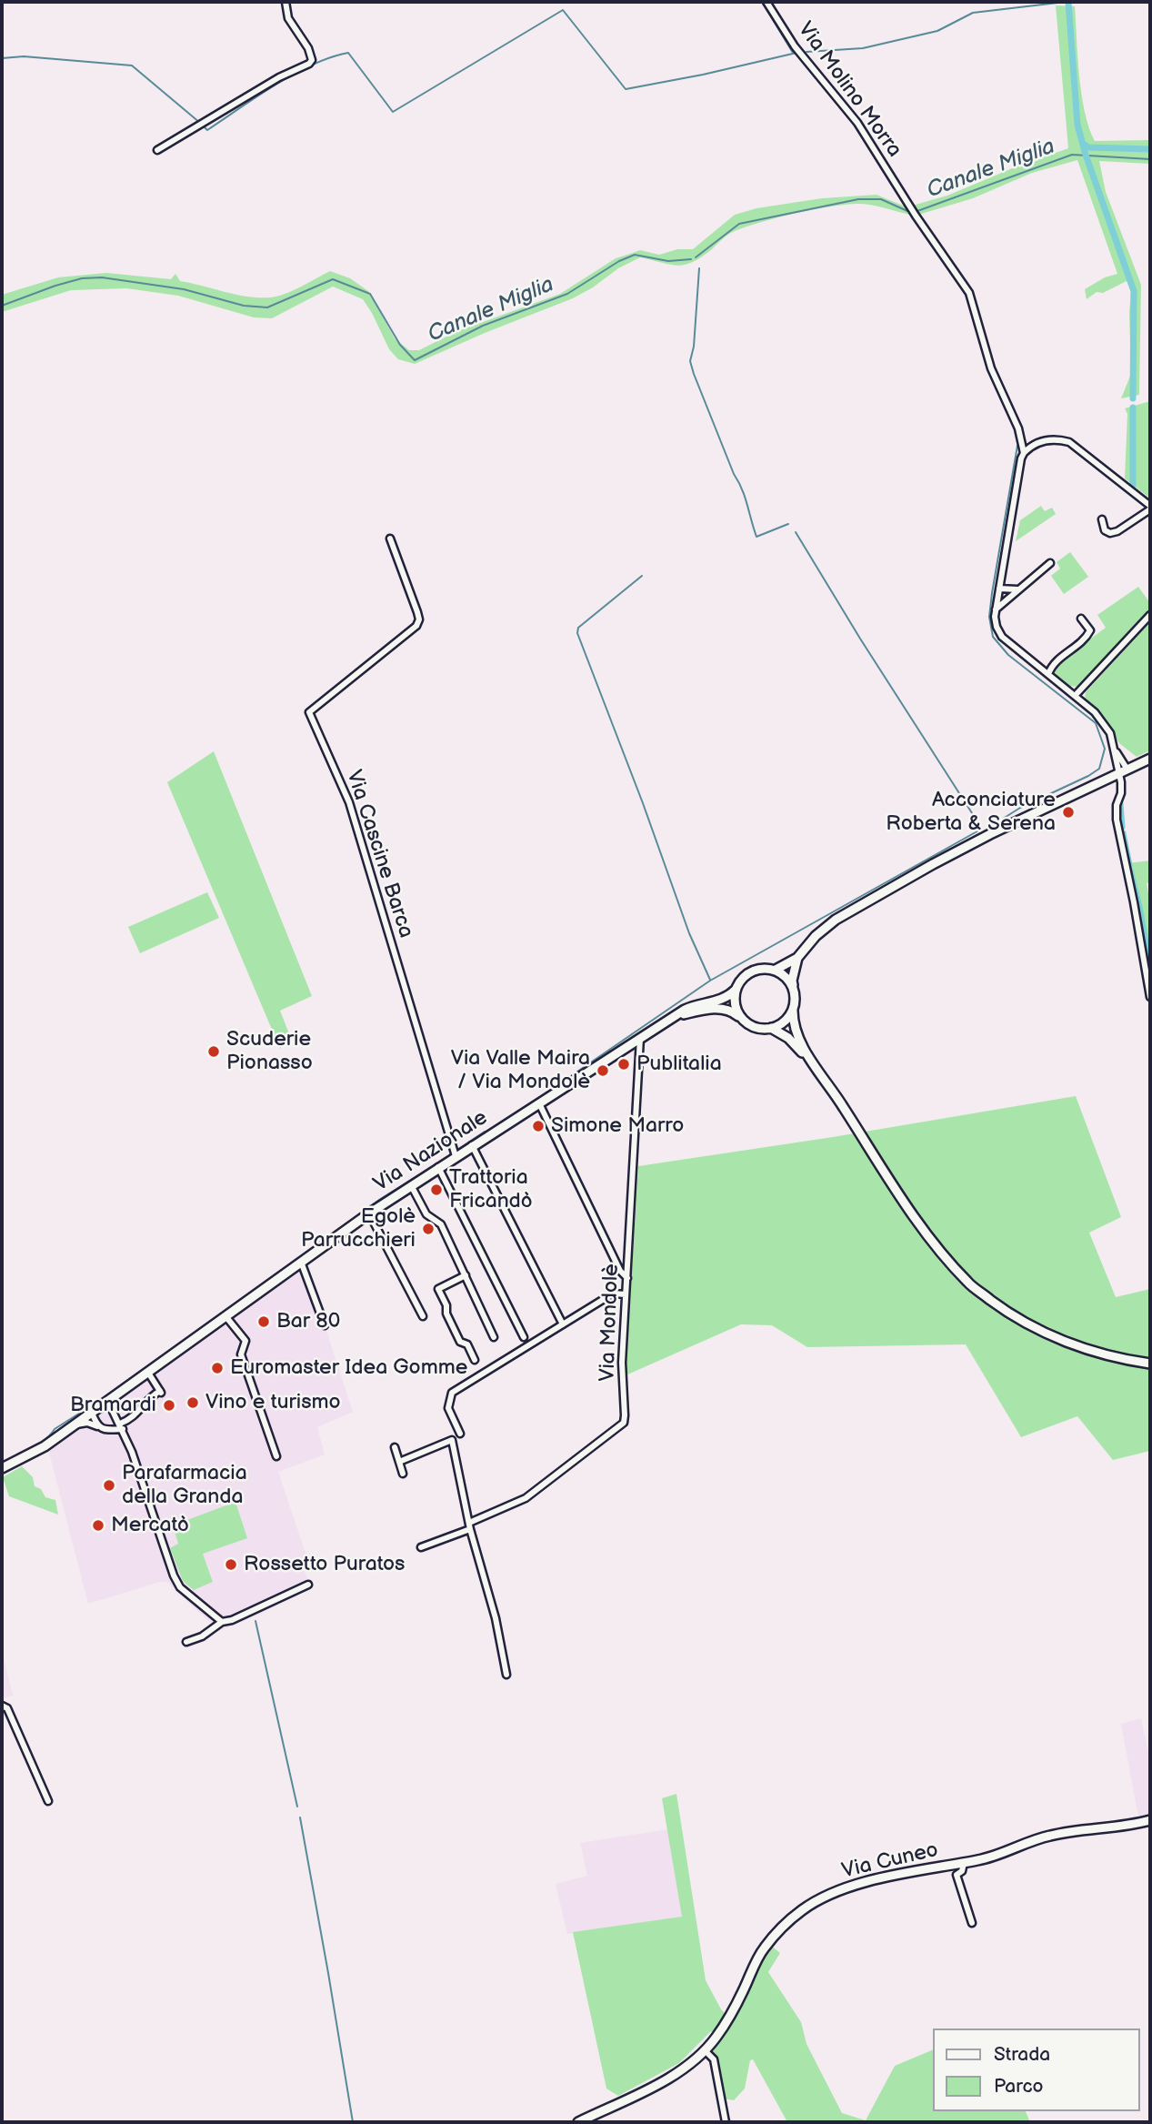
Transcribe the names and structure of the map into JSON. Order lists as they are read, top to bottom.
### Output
{
  "streets": {
    "main road": ["Via Nazionale", "Via Cuneo"],
    "street": ["Via Molino Morra", "Via Cascine Barca", "Via Mondolè"]
  },
  "crossings": [
    ["Via Cascine Barca", "Via Nazionale"],
    ["Via Nazionale", "Via Mondolè"]
  ],
  "water": ["Canale Miglia"],
  "places": [
    "Acconciature Roberta & Serena",
    "Scuderie Pionasso",
    "Publitalia",
    "Via Valle Maira / Via Mondolè",
    "Simone Marro",
    "Trattoria Fricandò",
    "Egolè Parrucchieri",
    "Bar 80",
    "Euromaster Idea Gomme",
    "Vino e turismo",
    "Bramardi",
    "Parafarmacia della Granda",
    "Mercatò",
    "Rossetto Puratos"
  ],
  "legend": ["Strada", "Parco"]
}
